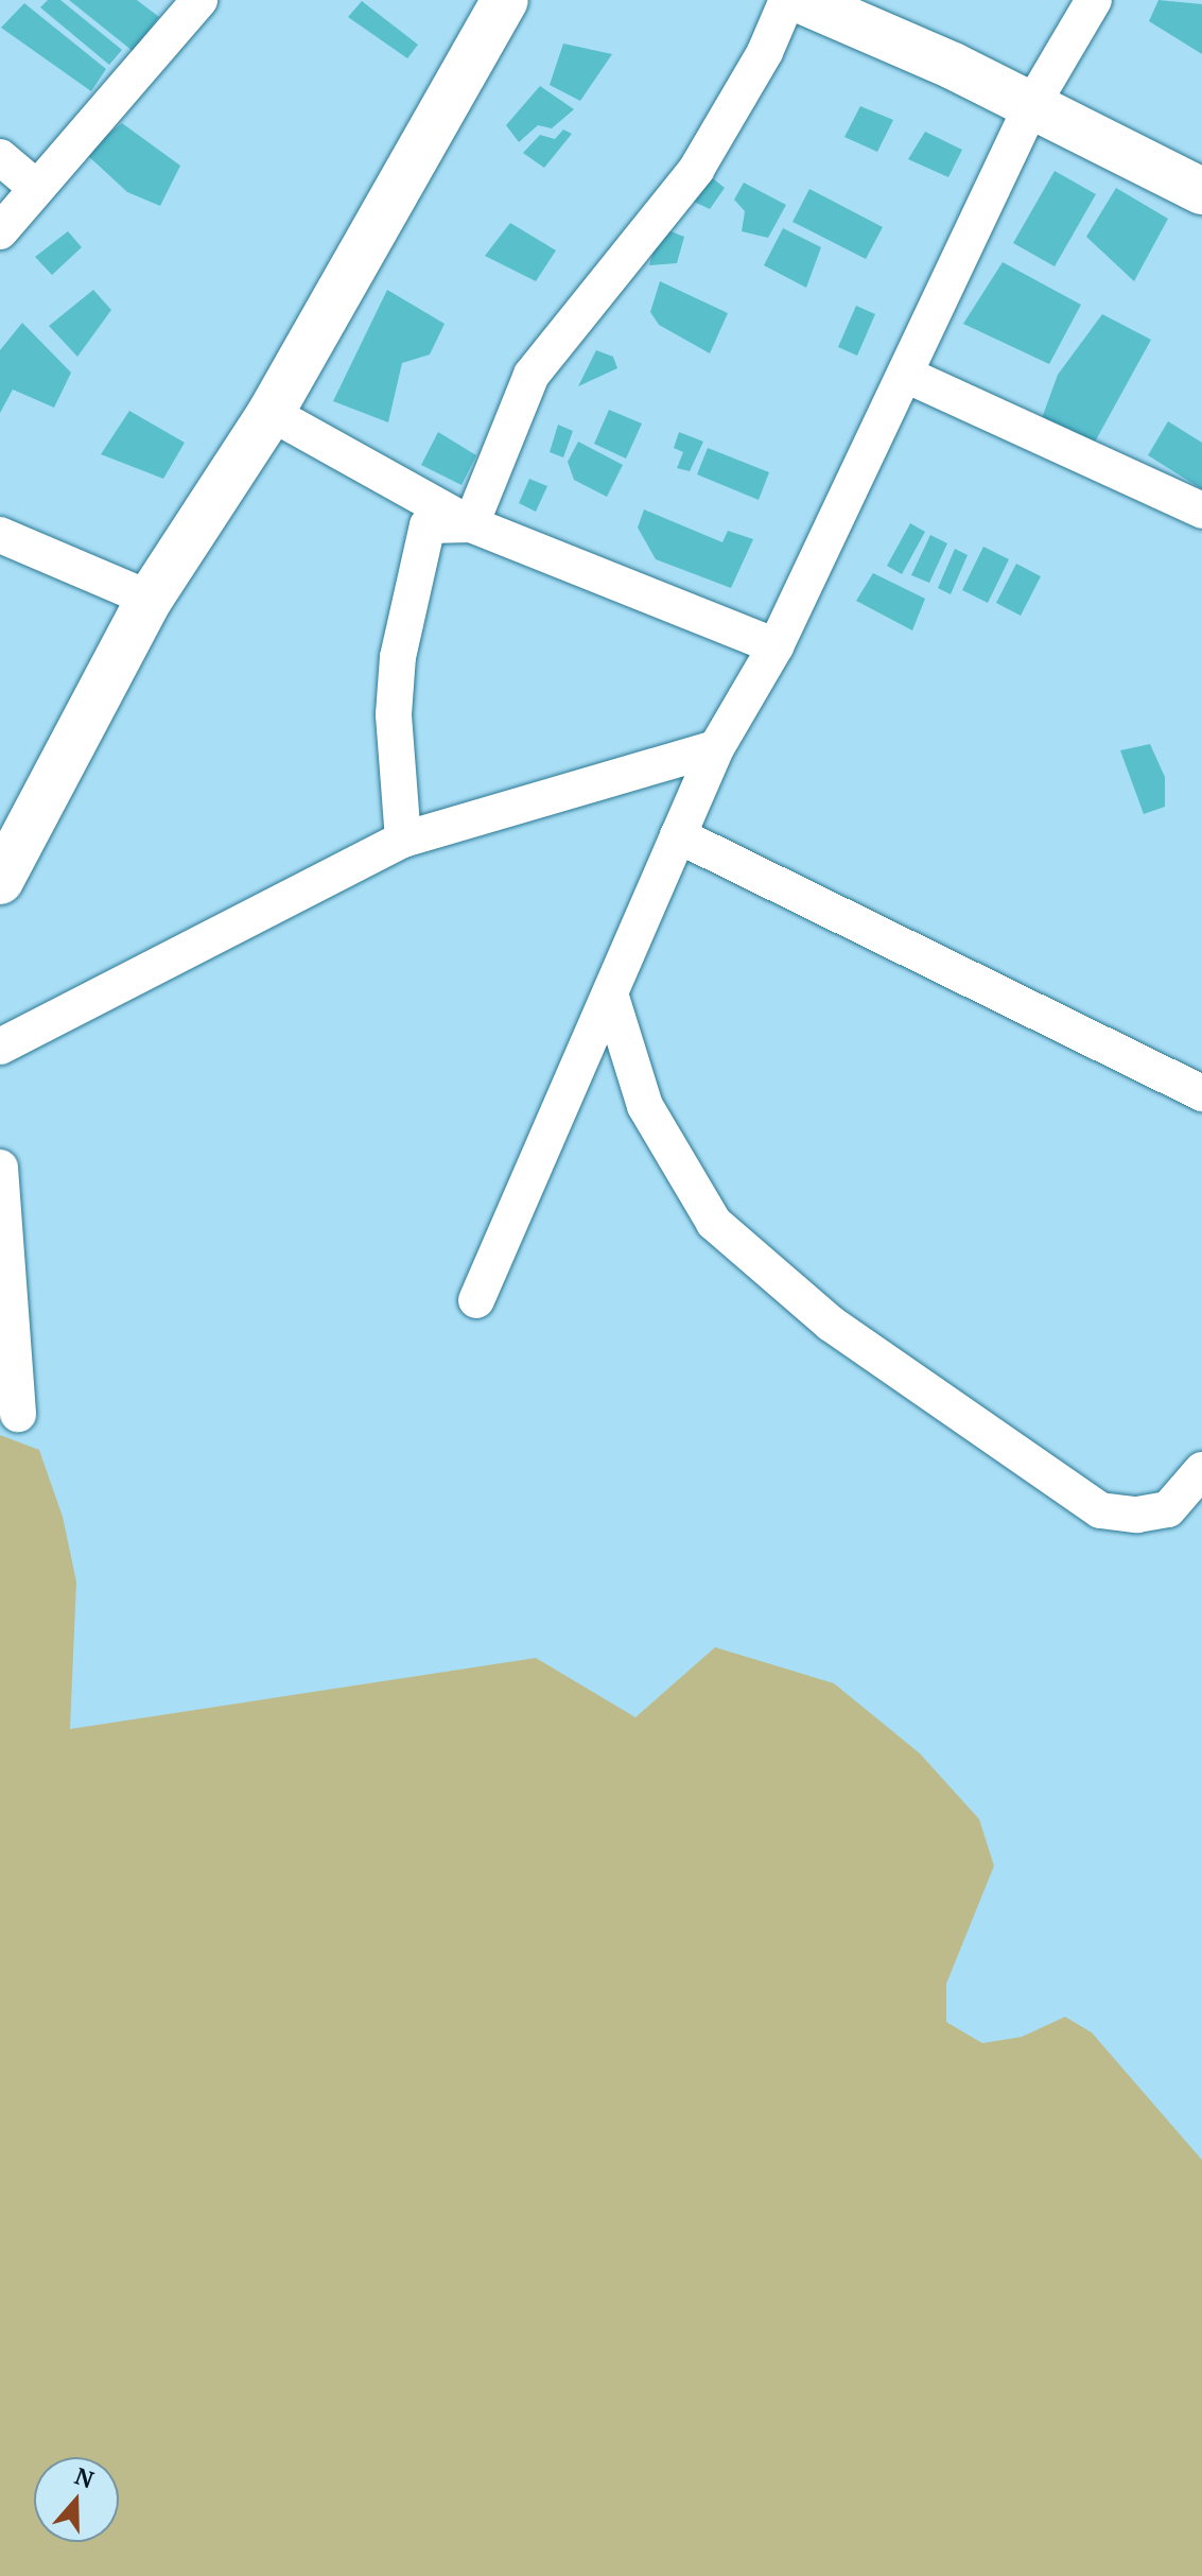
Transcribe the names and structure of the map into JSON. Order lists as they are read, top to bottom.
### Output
{
  "north": "top"
}
